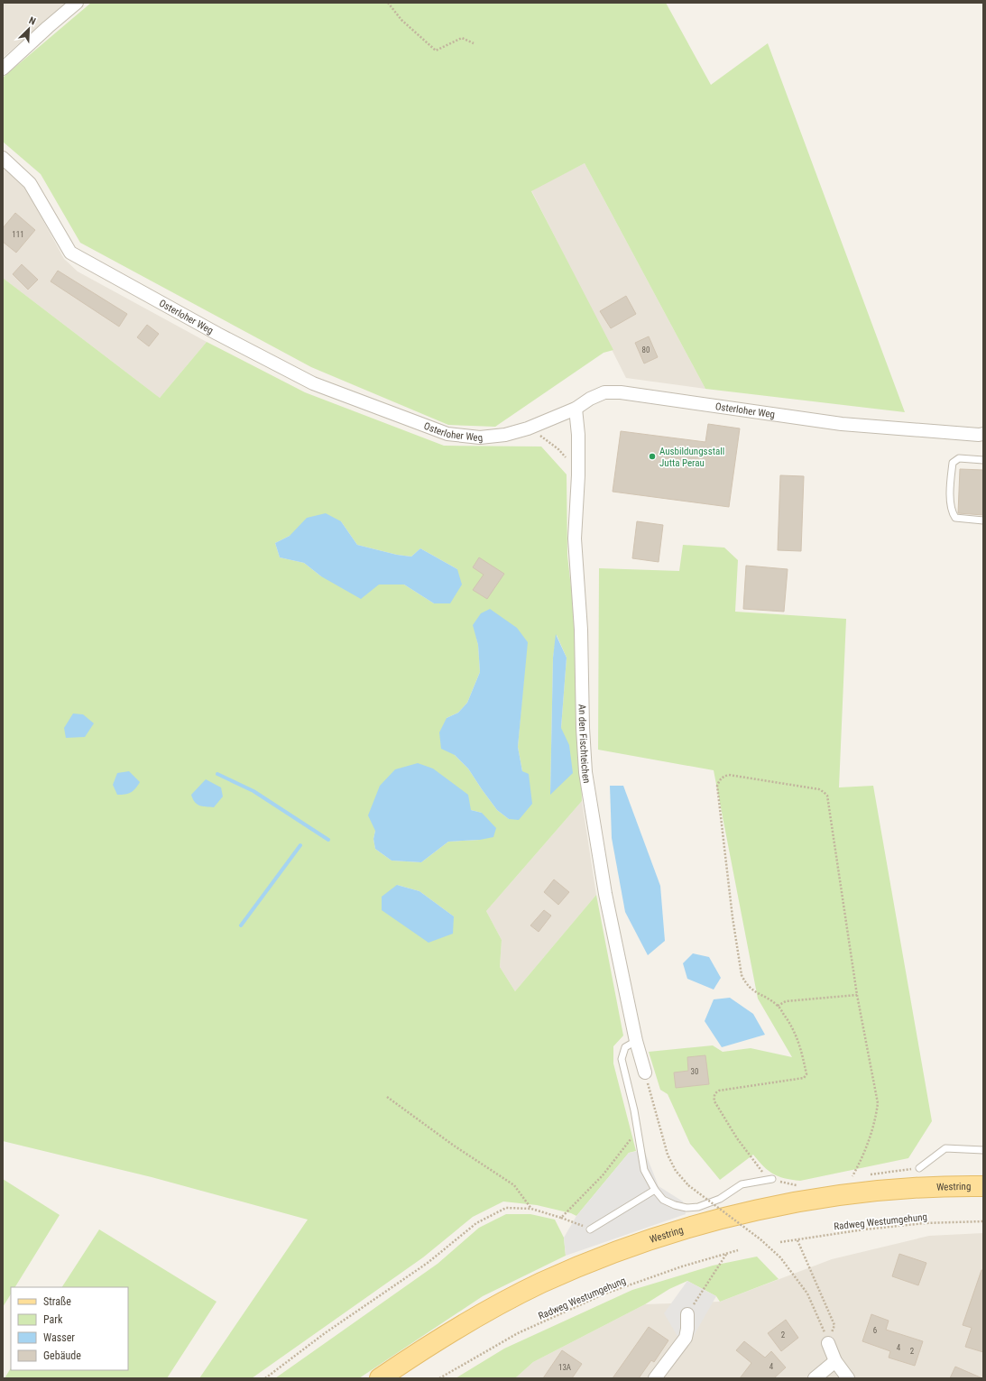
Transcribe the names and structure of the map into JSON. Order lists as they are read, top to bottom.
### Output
{
  "streets": {
    "main road": ["Westring"],
    "street": ["Osterloher Weg", "An den Fischteichen"],
    "path": ["Radweg Westumgehung"]
  },
  "crossings": [
    ["Osterloher Weg", "An den Fischteichen"]
  ],
  "places": ["Ausbildungsstall Jutta Perau"],
  "house_numbers": [
    "111",
    "80",
    "30",
    "6",
    "2",
    "4",
    "2",
    "4",
    "13A"
  ],
  "legend": [
    "Straße",
    "Park",
    "Wasser",
    "Gebäude"
  ],
  "north": "top right"
}
